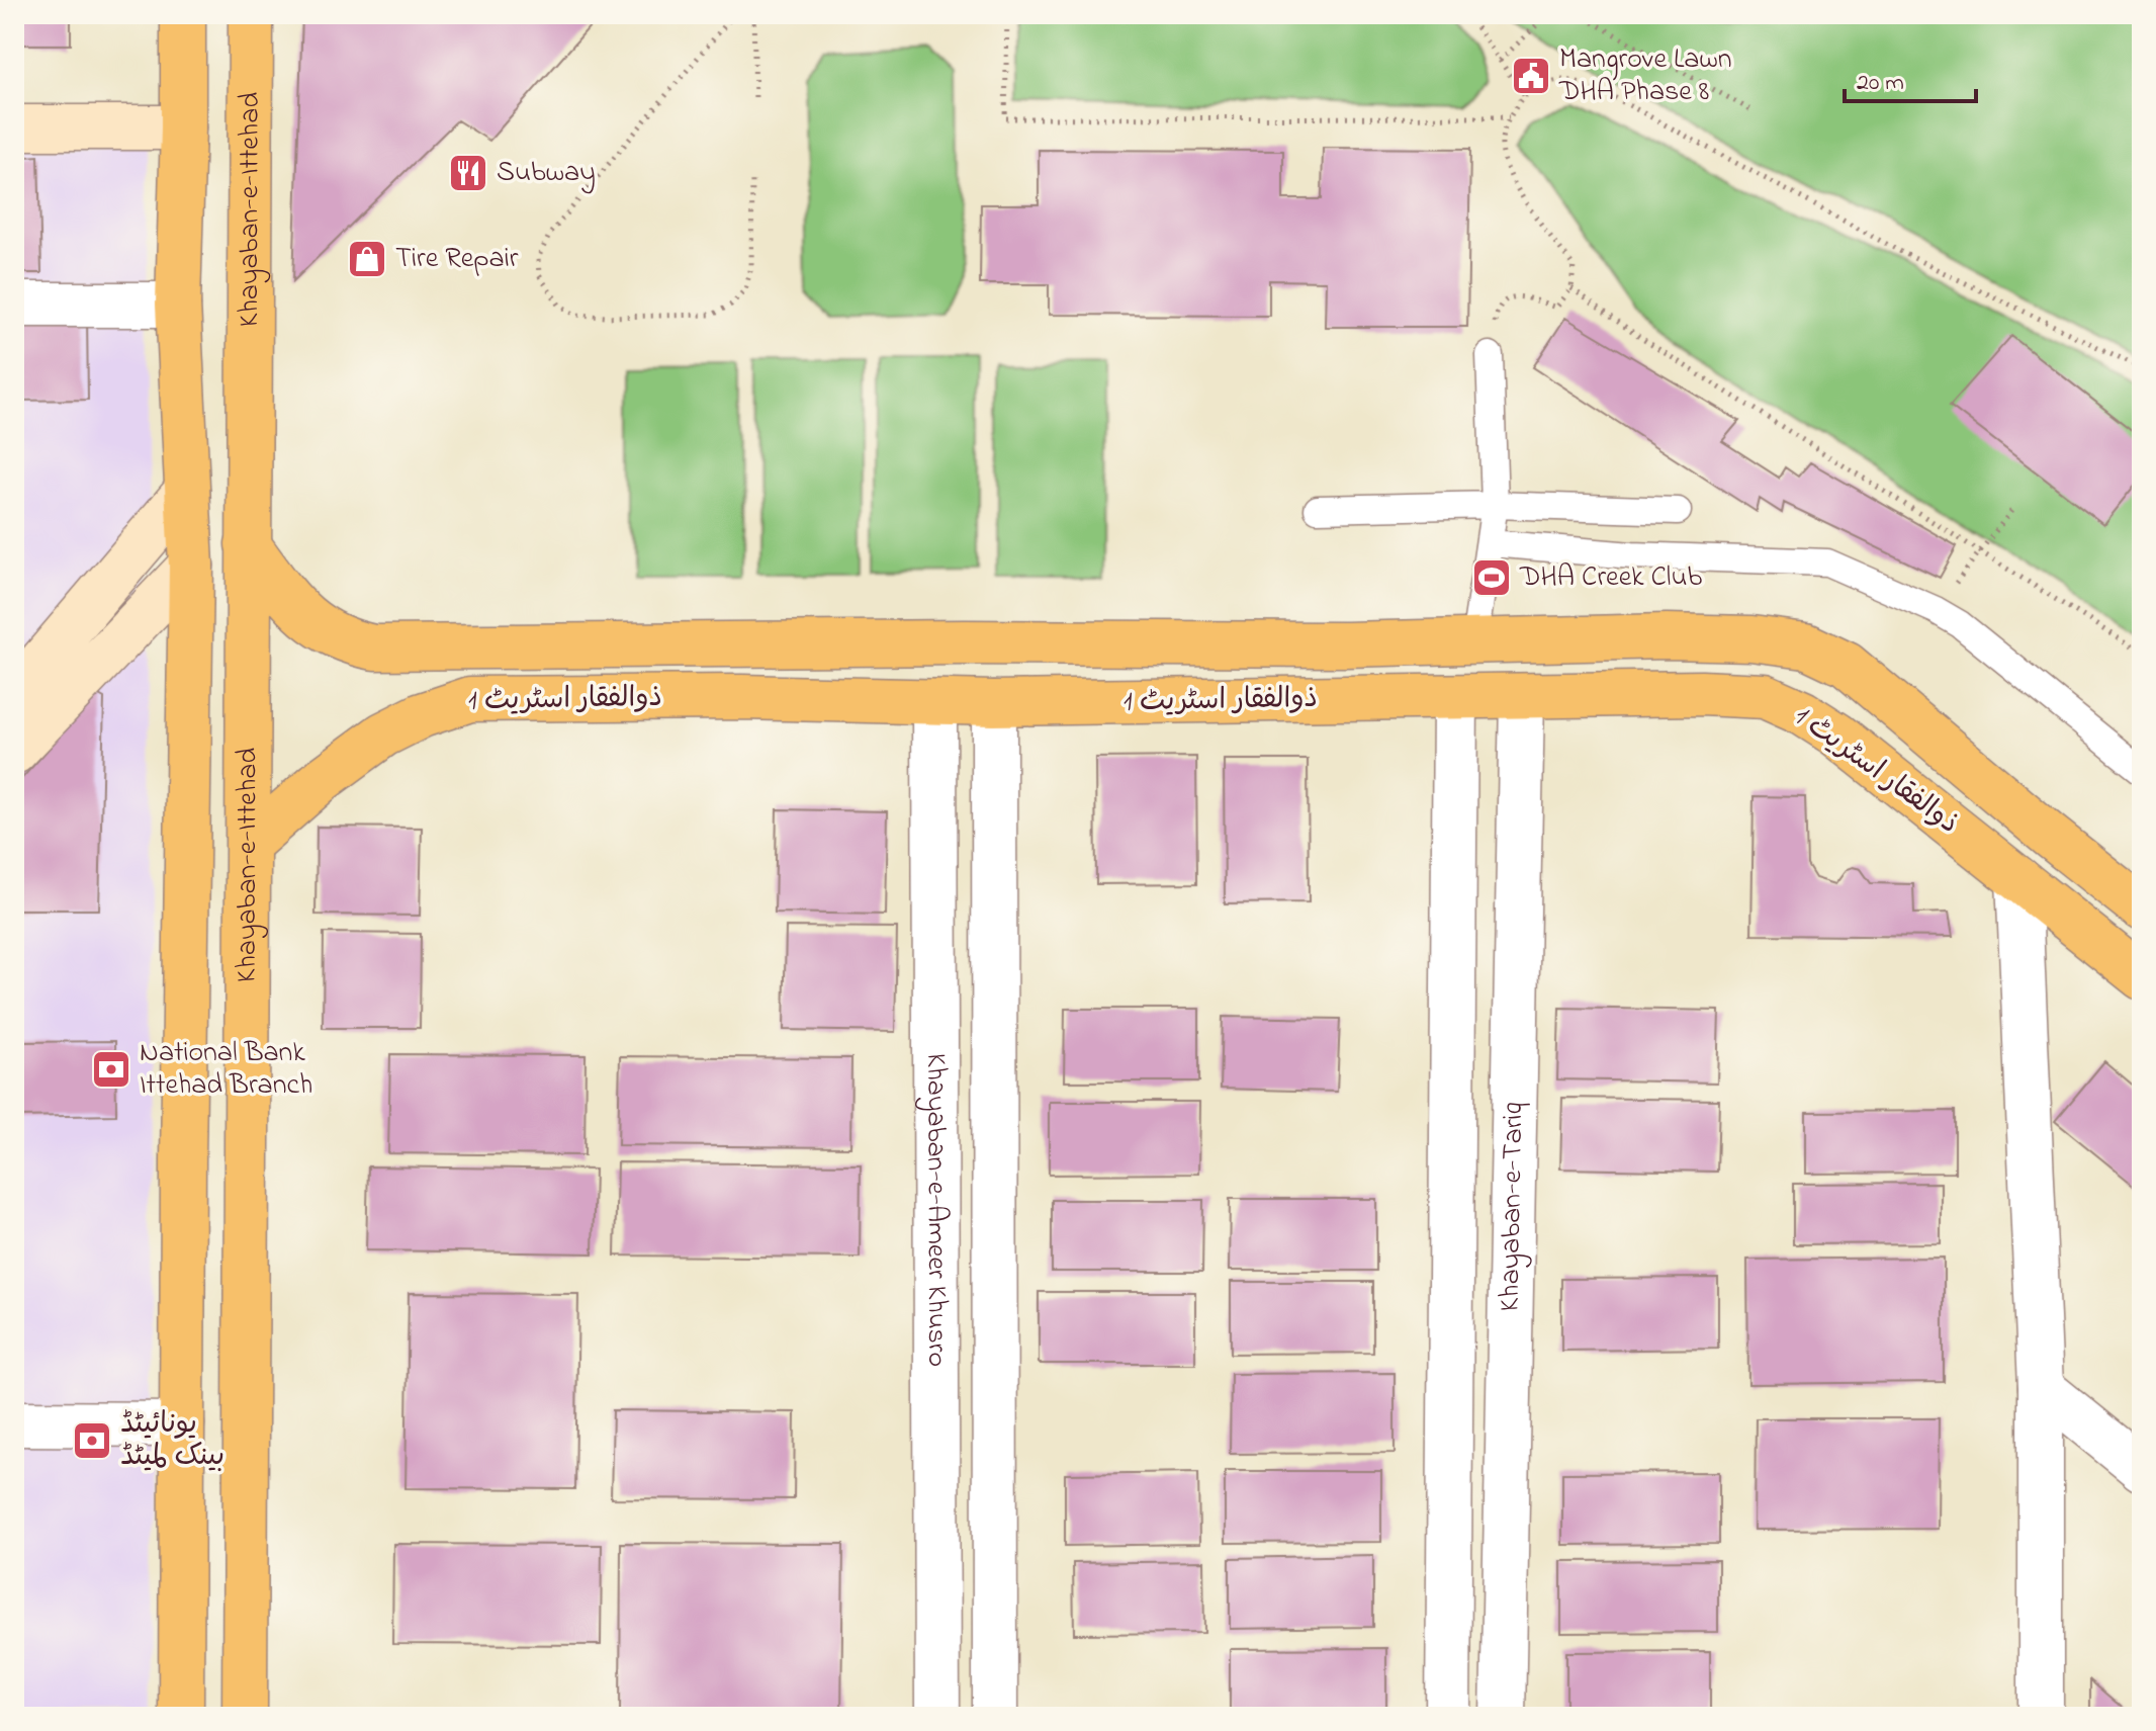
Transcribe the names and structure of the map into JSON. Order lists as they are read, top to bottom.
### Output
{
  "streets": {
    "main road": ["Khayaban-e-Ittehad", "ذوالفقار اسٹریٹ 1"],
    "street": ["Khayaban-e-Tariq", "Khayaban-e-Ameer Khusro"]
  },
  "crossings": [
    ["Khayaban-e-Ittehad", "ذوالفقار اسٹریٹ 1"],
    ["ذوالفقار اسٹریٹ 1", "Khayaban-e-Tariq"],
    ["ذوالفقار اسٹریٹ 1", "Khayaban-e-Ameer Khusro"]
  ],
  "places": {
    "public building": ["Mangrove Lawn DHA Phase 8"],
    "restaurant": ["Subway"],
    "shop": ["Tire Repair"],
    "sports": ["DHA Creek Club"],
    "bank": ["National Bank Ittehad Branch", "یونائیٹڈ بینک لمیٹڈ"]
  },
  "scale_bar": "20 m"
}
